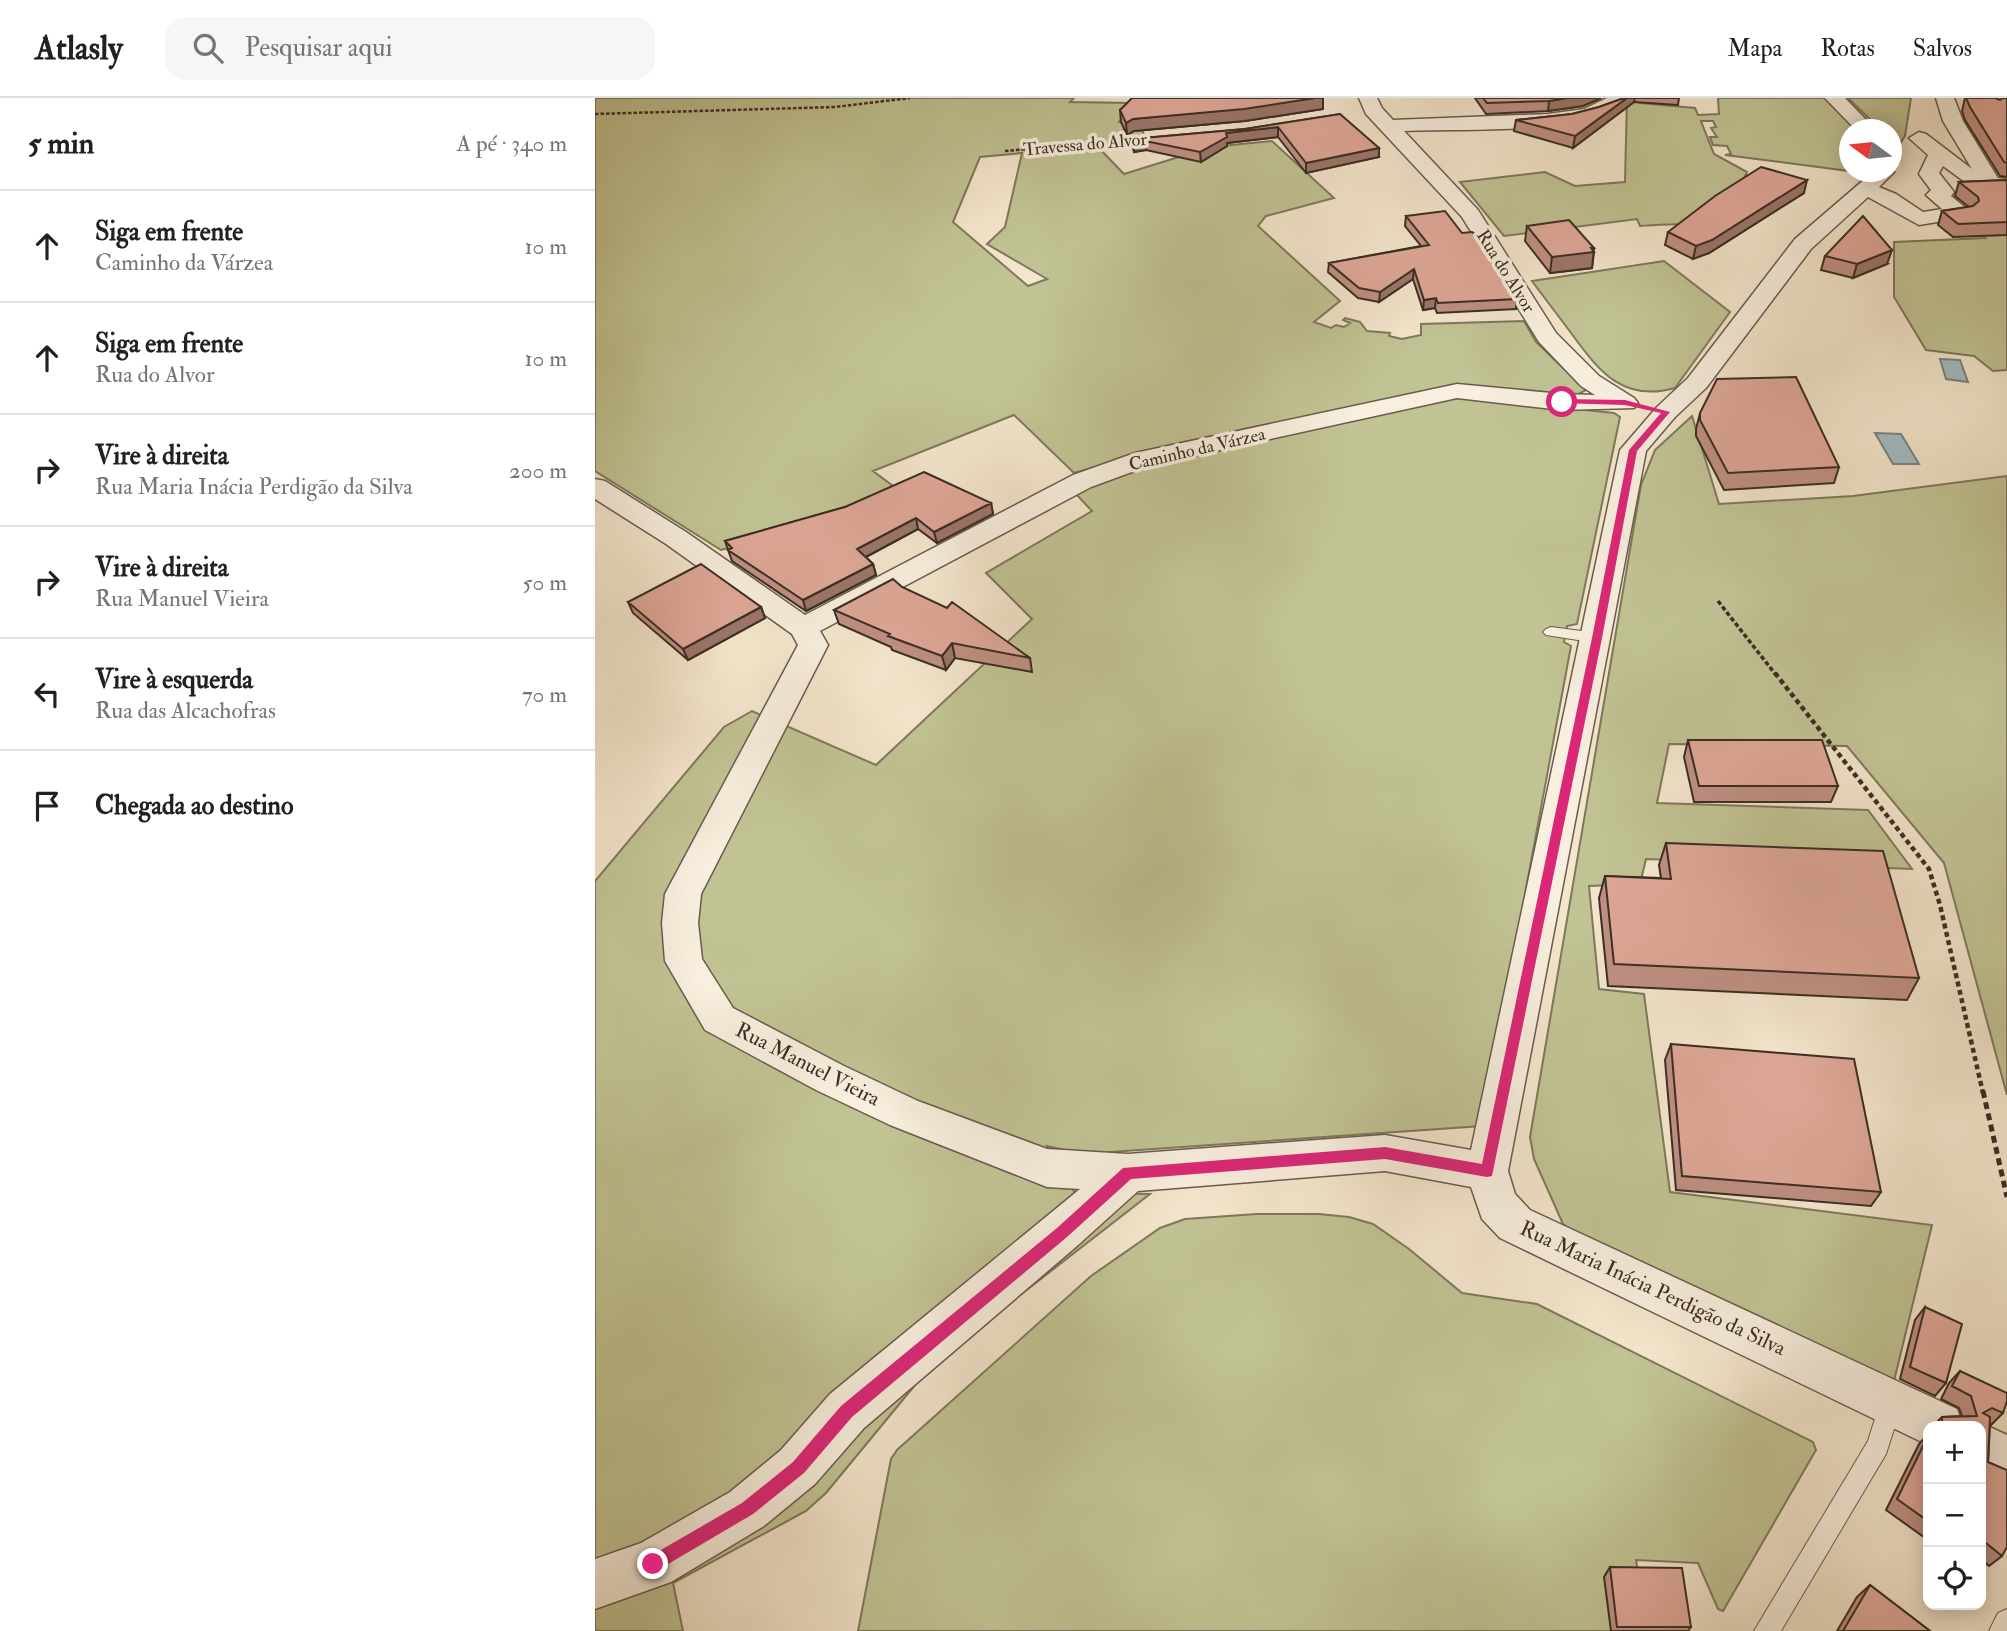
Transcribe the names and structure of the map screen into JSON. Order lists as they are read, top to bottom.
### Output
{
  "streets": {
    "street": [
      "Rua do Alvor",
      "Caminho da Várzea",
      "Rua Manuel Vieira",
      "Rua Maria Inácia Perdigão da Silva"
    ],
    "path": ["Travessa do Alvor"]
  },
  "crossings": [
    ["Rua do Alvor", "Caminho da Várzea"],
    ["Rua do Alvor", "Rua Maria Inácia Perdigão da Silva"],
    ["Caminho da Várzea", "Rua Manuel Vieira"],
    ["Rua Manuel Vieira", "Rua Maria Inácia Perdigão da Silva"]
  ],
  "north": "left",
  "page": {
    "header": "Atlasly",
    "search": "Pesquisar aqui",
    "nav": ["Mapa", "Rotas", "Salvos"],
    "heading": ["5 min", "A pé · 340 m"],
    "list": [
      ["Siga em frente", "Caminho da Várzea", "10 m"],
      ["Siga em frente", "Rua do Alvor", "10 m"],
      ["Vire à direita", "Rua Maria Inácia Perdigão da Silva", "200 m"],
      ["Vire à direita", "Rua Manuel Vieira", "50 m"],
      ["Vire à esquerda", "Rua das Alcachofras", "70 m"],
      "Chegada ao destino"
    ],
    "map_buttons": ["+", "−"]
  }
}
